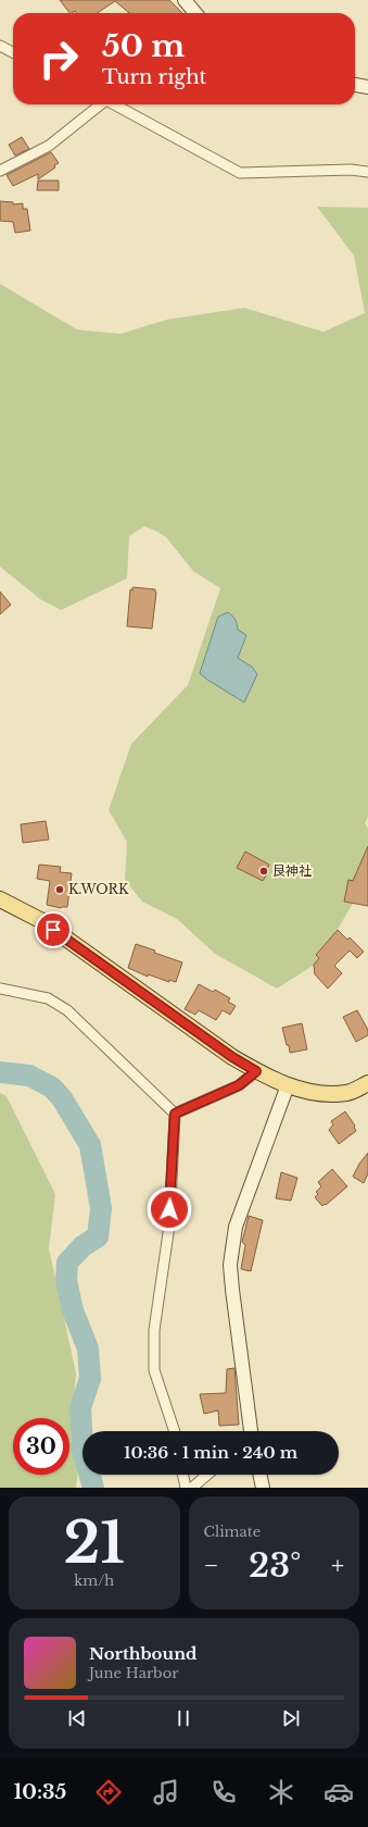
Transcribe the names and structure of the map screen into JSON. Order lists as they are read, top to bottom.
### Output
{
  "places": ["艮神社", "K.WORK"],
  "page": {
    "turn": ["50 m", "Turn right"],
    "limit": "30",
    "trip": "10:36 · 1 min · 240 m",
    "tile": [
      ["21", "km/h"],
      "Climate"
    ],
    "heat": ["−", "23°", "+"],
    "song": ["Northbound", "June Harbor"],
    "tabs": "10:35"
  }
}
